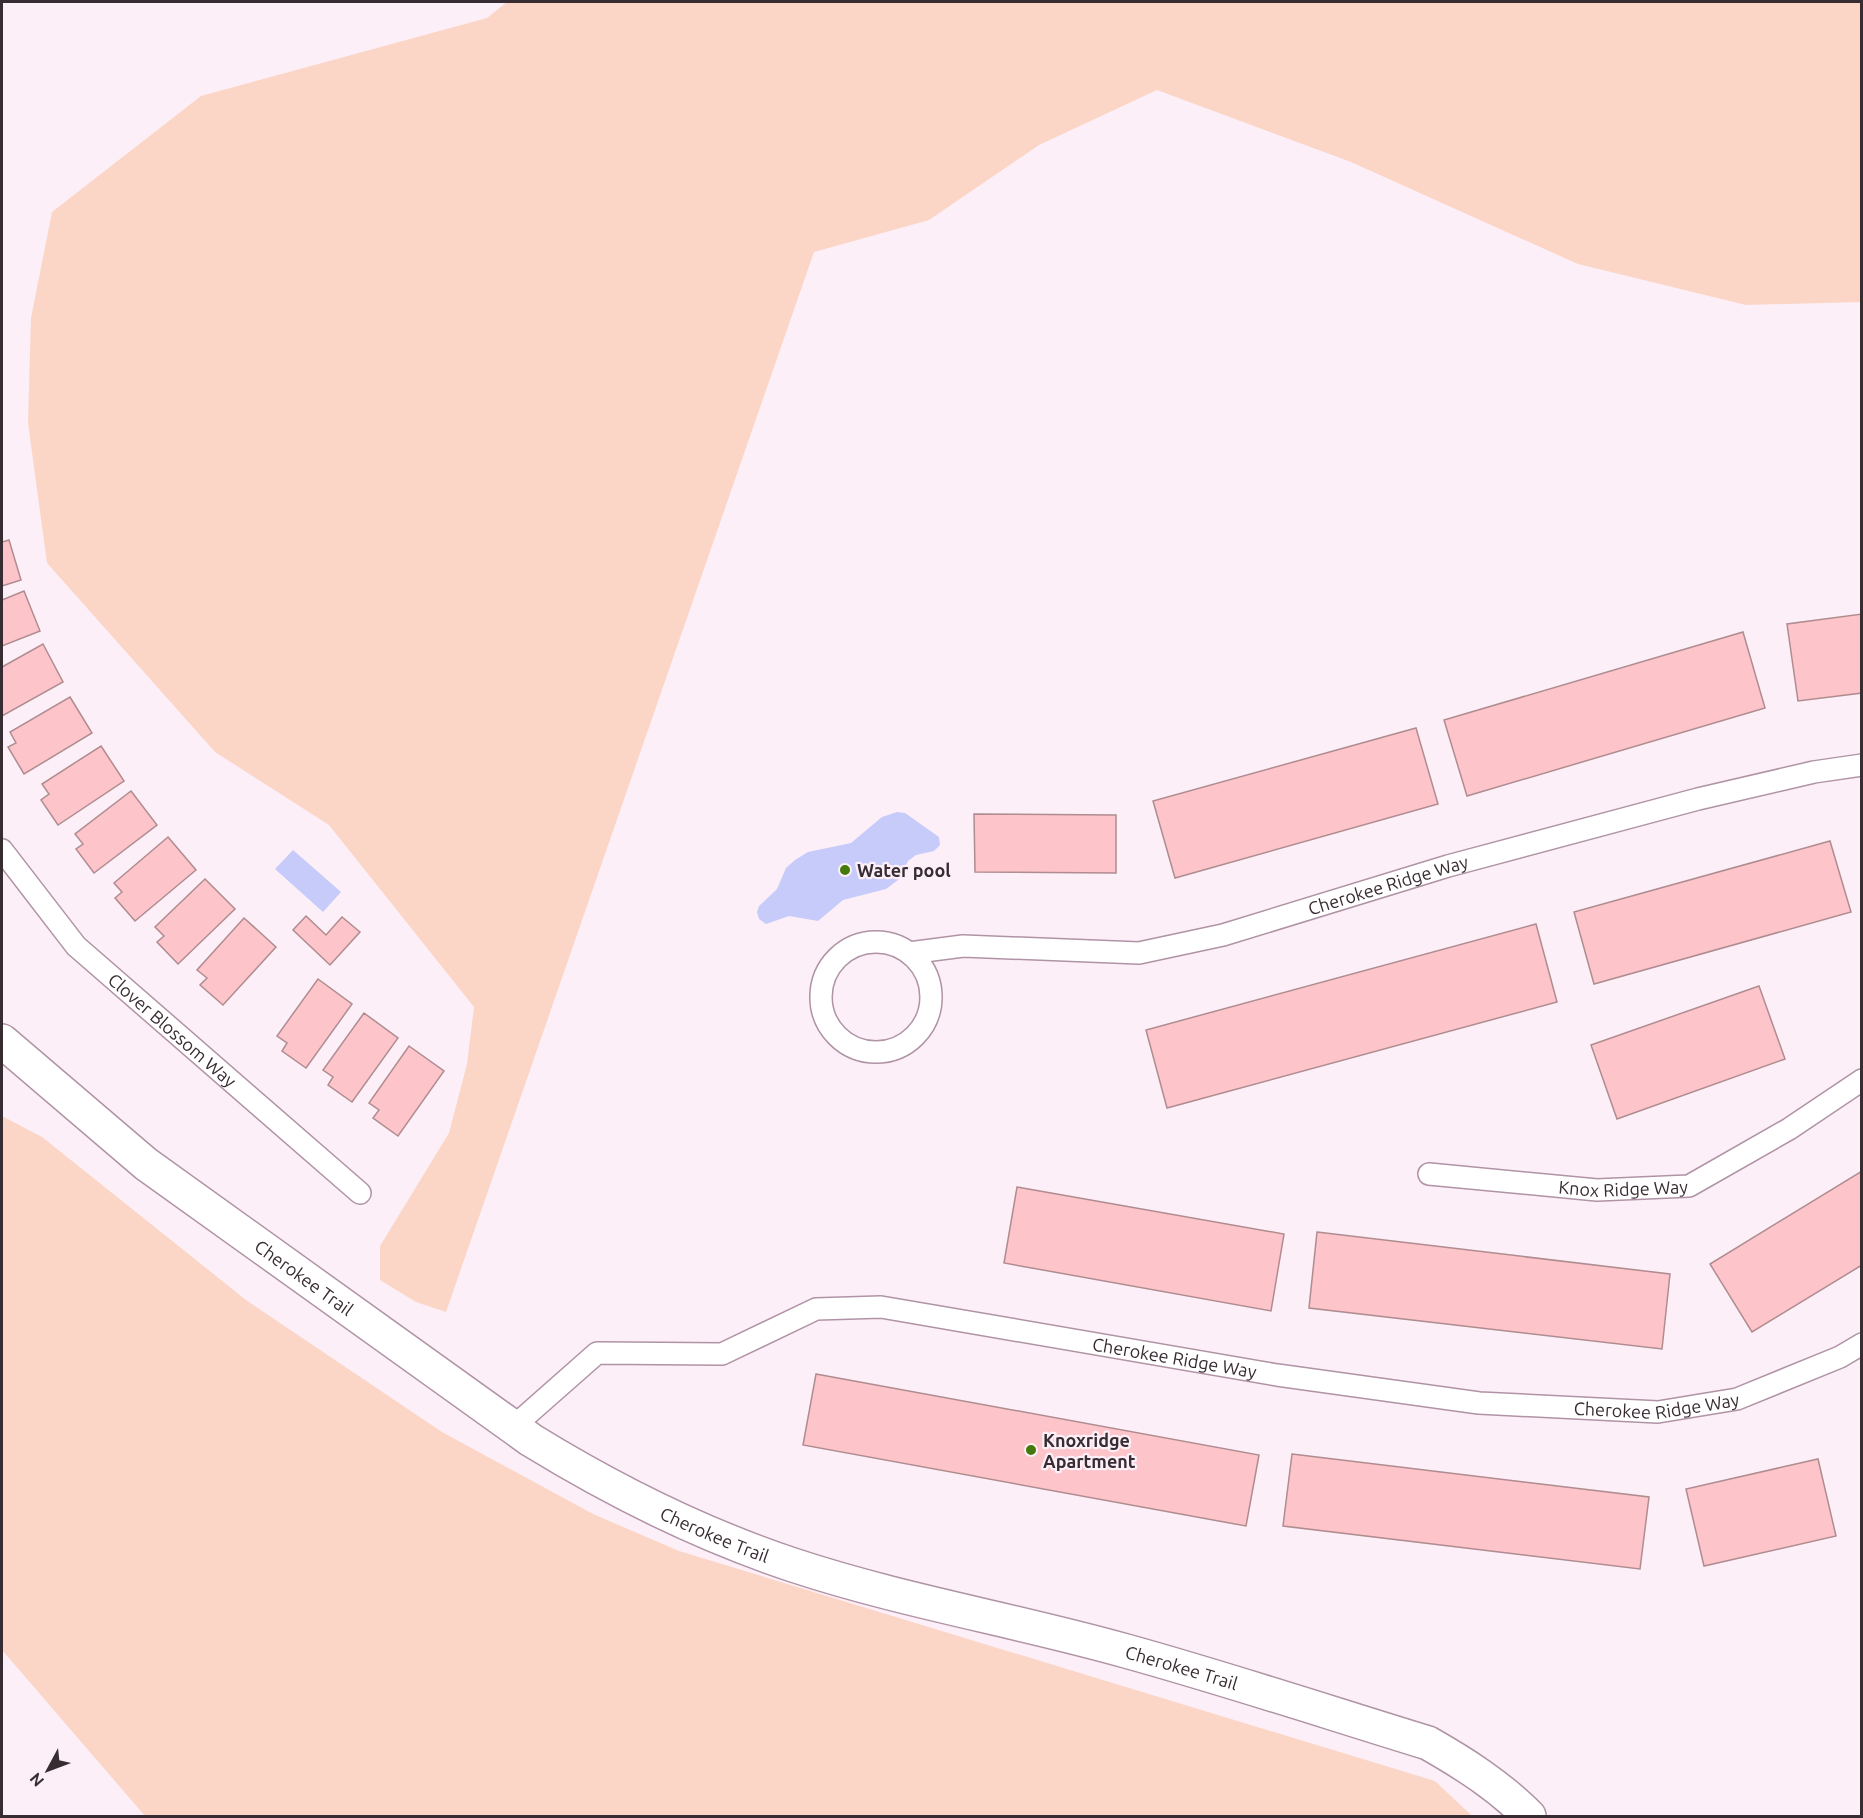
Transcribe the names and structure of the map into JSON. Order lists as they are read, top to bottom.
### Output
{
  "streets": {
    "street": ["Cherokee Trail"],
    "lane": ["Cherokee Ridge Way", "Clover Blossom Way", "Knox Ridge Way"]
  },
  "crossings": [
    ["Cherokee Ridge Way", "Cherokee Trail"]
  ],
  "places": ["Water pool", "Knoxridge Apartment"],
  "north": "bottom left"
}
